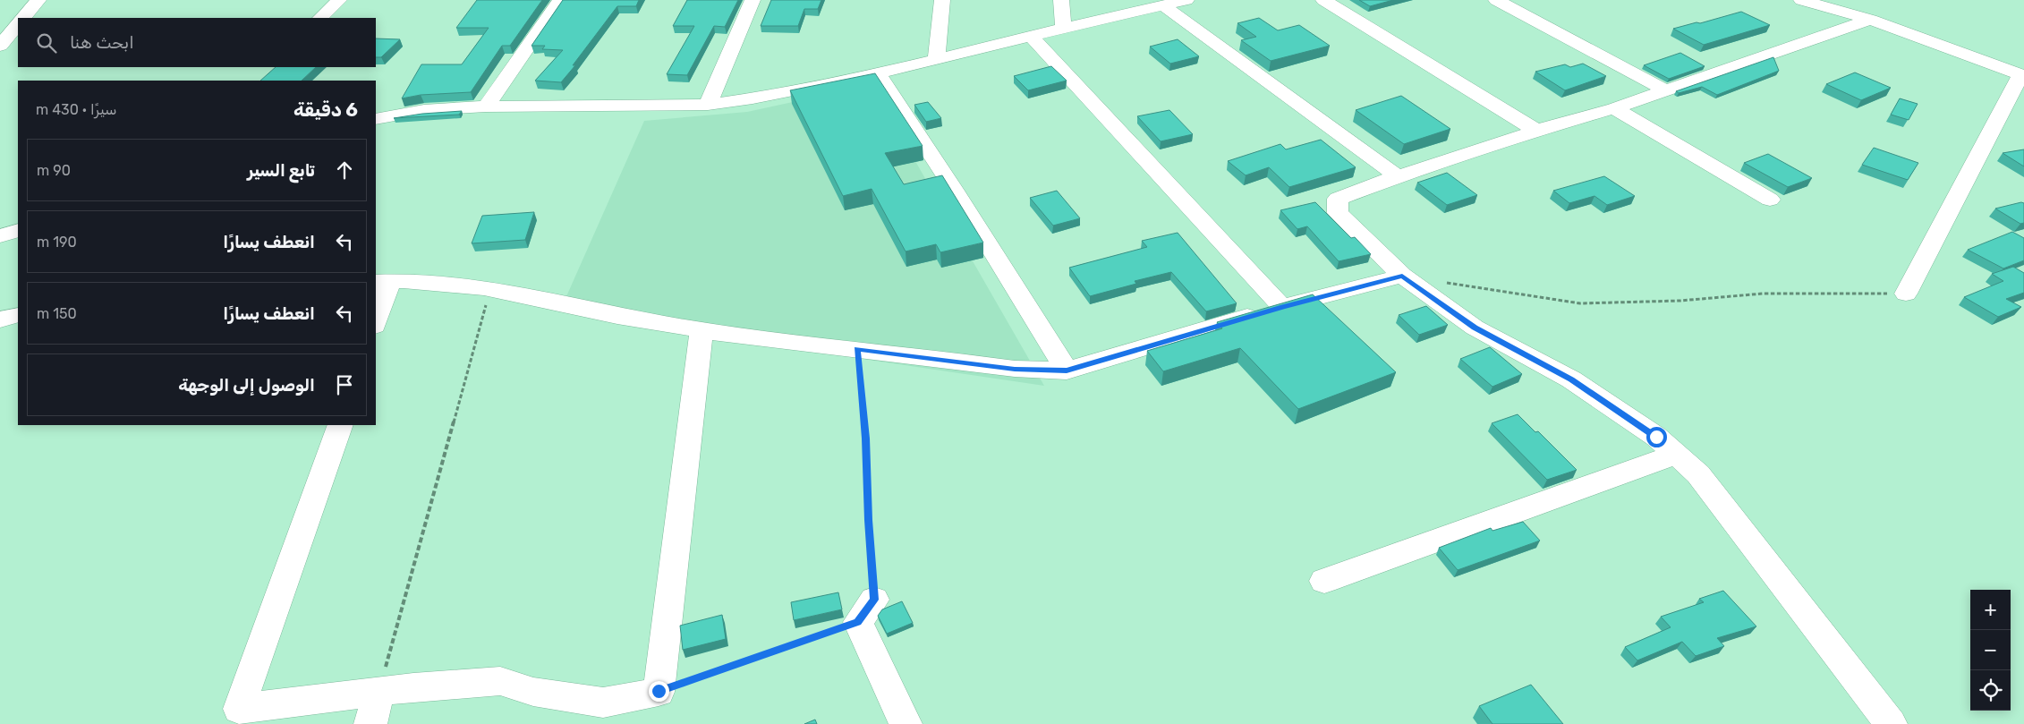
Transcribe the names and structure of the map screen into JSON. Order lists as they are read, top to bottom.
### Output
{
  "page": {
    "search": "ابحث هنا",
    "heading": ["6 دقيقة", "سيرًا · 430 m"],
    "list": [
      ["تابع السير", "90 m"],
      ["انعطف يسارًا", "190 m"],
      ["انعطف يسارًا", "150 m"],
      "الوصول إلى الوجهة"
    ],
    "map_buttons": ["+", "−"]
  }
}
